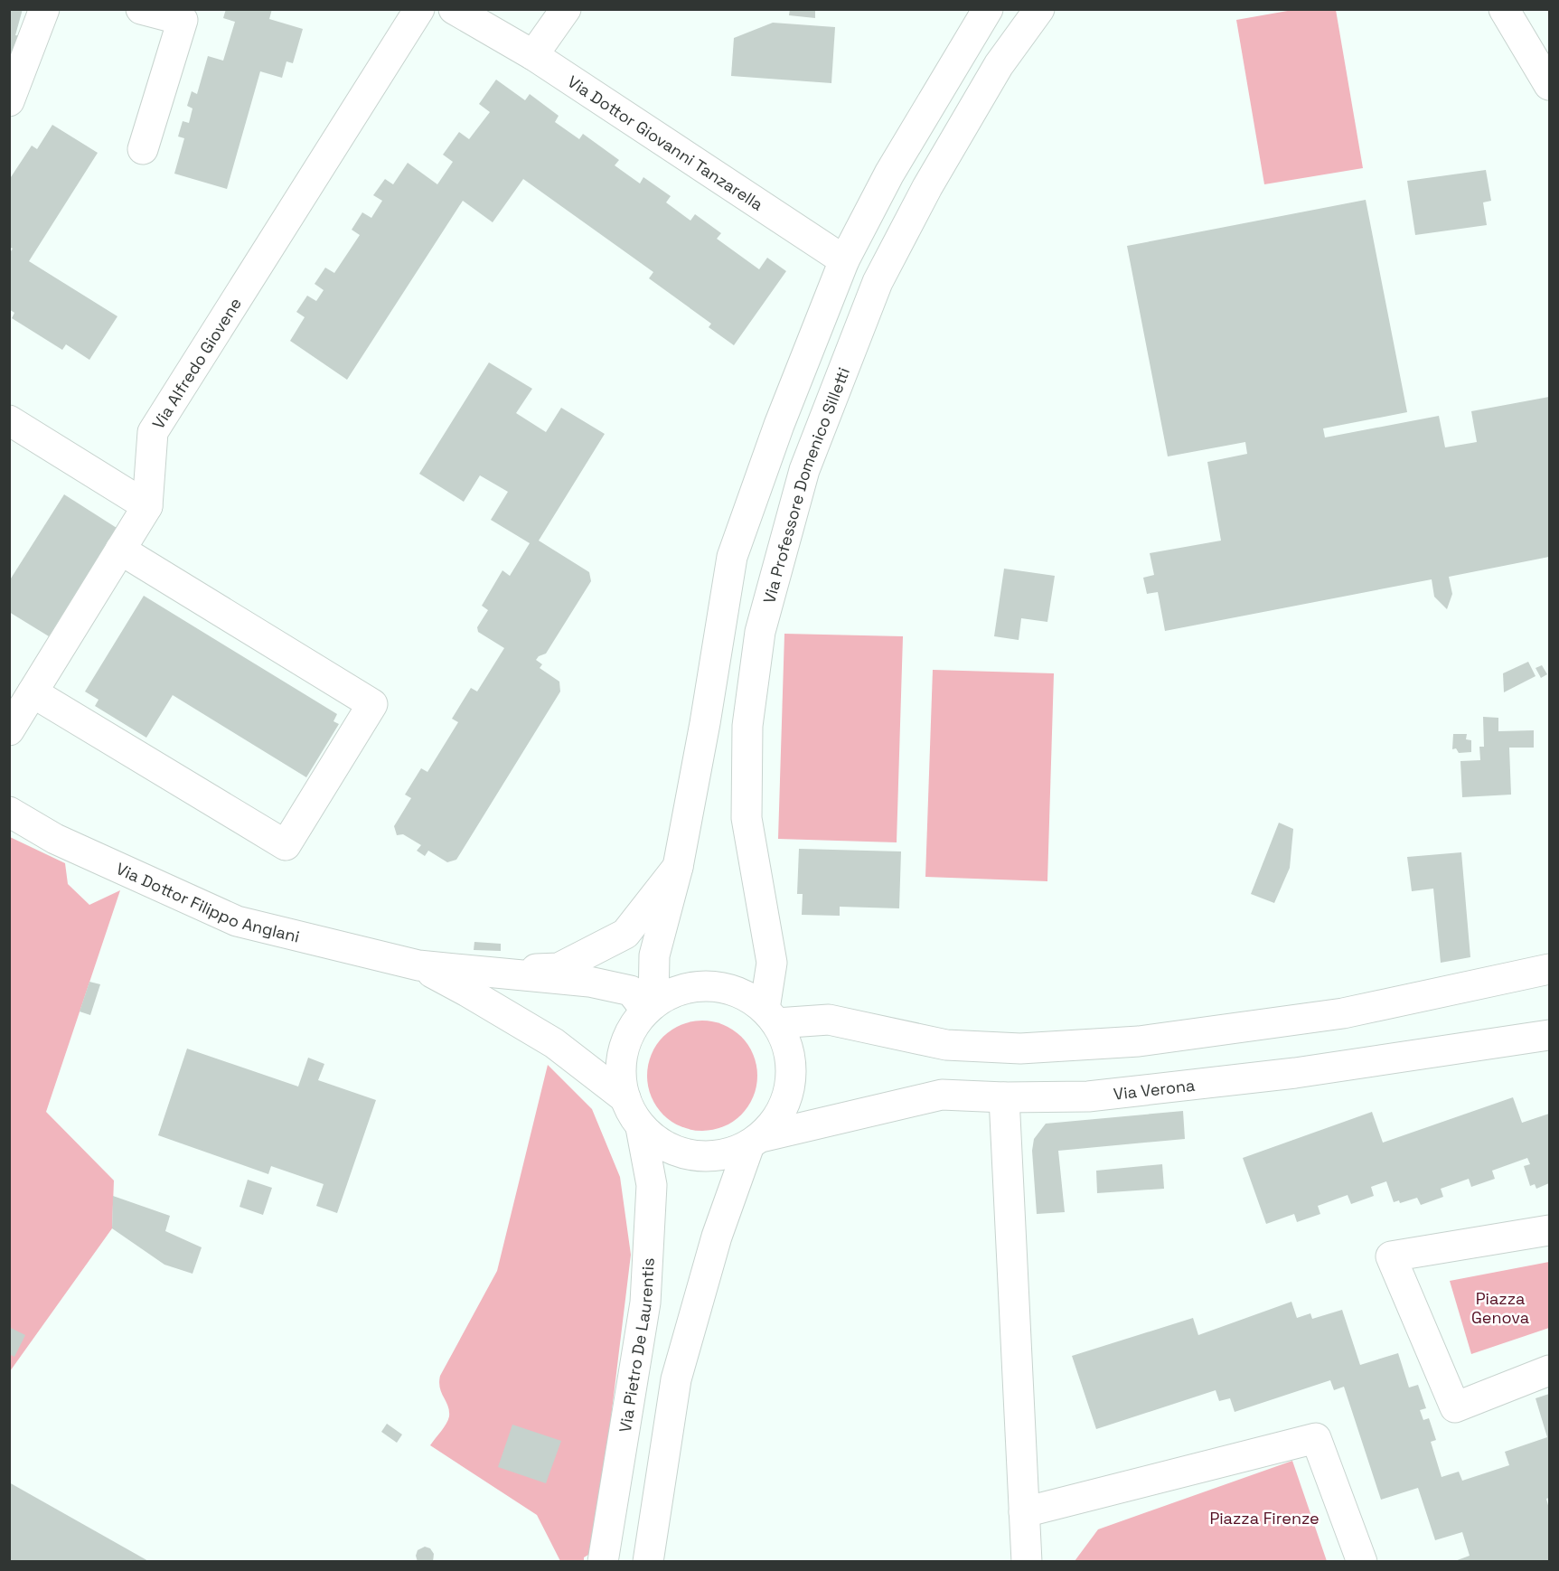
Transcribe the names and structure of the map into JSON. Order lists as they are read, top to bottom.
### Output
{
  "streets": {
    "street": [
      "Via Dottor Giovanni Tanzarella",
      "Via Alfredo Giovene",
      "Via Professore Domenico Silletti",
      "Via Dottor Filippo Anglani",
      "Via Verona",
      "Via Pietro De Laurentis"
    ]
  },
  "crossings": [
    ["Via Professore Domenico Silletti", "Via Verona"],
    ["Via Professore Domenico Silletti", "Via Pietro De Laurentis"],
    ["Via Verona", "Via Pietro De Laurentis"]
  ],
  "parks": ["Piazza Genova", "Piazza Firenze"]
}
